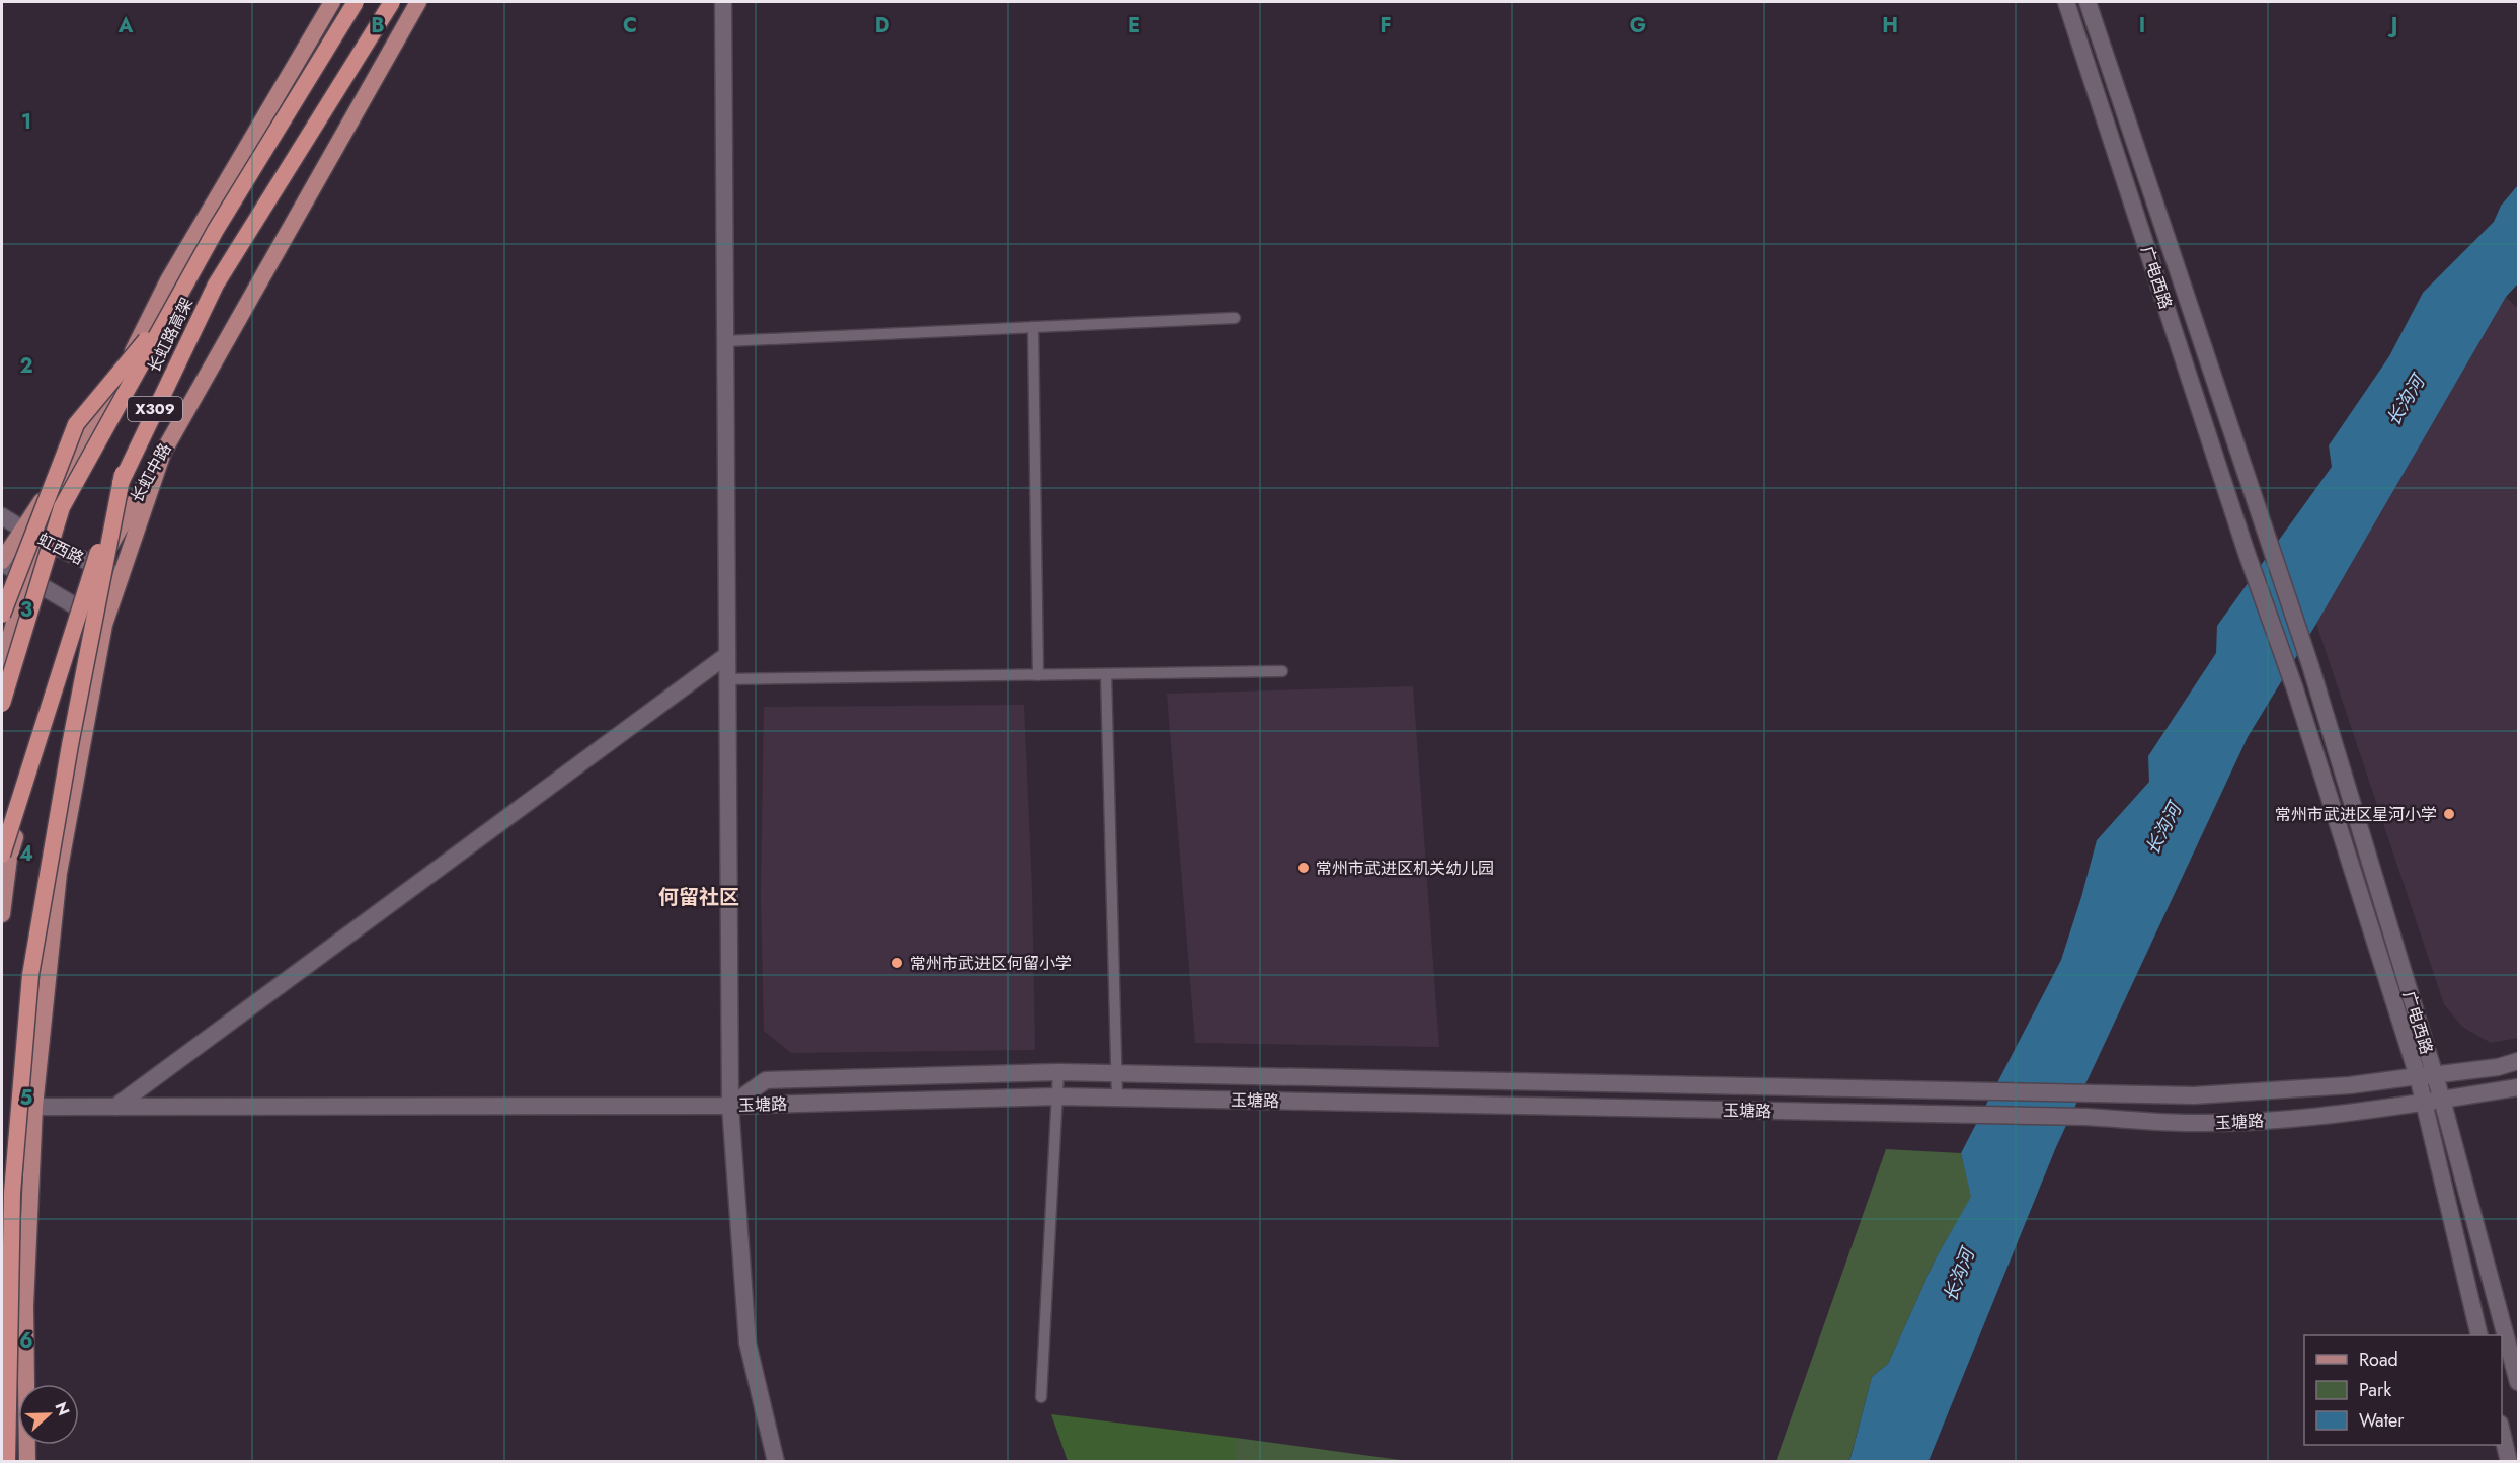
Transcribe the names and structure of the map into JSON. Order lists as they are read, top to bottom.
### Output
{
  "streets": {
    "highway": ["长虹路高架", "X309"],
    "main road": ["长虹中路"],
    "street": ["广电西路", "虹西路", "玉塘路"]
  },
  "crossings": [
    ["广电西路", "玉塘路"],
    ["长虹中路", "虹西路"]
  ],
  "districts": ["何留社区"],
  "water": ["长沟河"],
  "places": ["常州市武进区星河小学", "常州市武进区机关幼儿园", "常州市武进区何留小学"],
  "legend": ["Road", "Park", "Water"],
  "north": "right",
  "grid": {
    "columns": [
      "A",
      "B",
      "C",
      "D",
      "E",
      "F",
      "G",
      "H",
      "I",
      "J"
    ],
    "rows": [
      "1",
      "2",
      "3",
      "4",
      "5",
      "6"
    ]
  }
}
